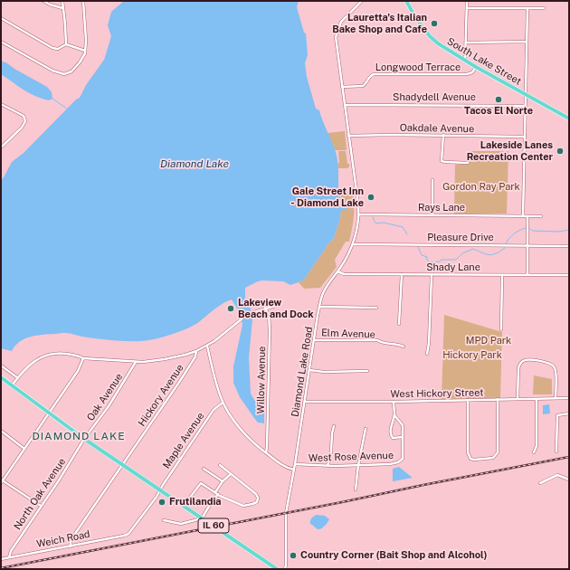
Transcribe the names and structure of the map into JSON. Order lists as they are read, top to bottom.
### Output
{
  "streets": {
    "main road": ["South Lake Street", "IL 60"],
    "street": [
      "Longwood Terrace",
      "Shadydell Avenue",
      "Oakdale Avenue",
      "Rays Lane",
      "Pleasure Drive",
      "Shady Lane",
      "Elm Avenue",
      "Diamond Lake Road",
      "Willow Avenue",
      "West Hickory Street",
      "Hickory Avenue",
      "Oak Avenue",
      "Maple Avenue",
      "West Rose Avenue",
      "North Oak Avenue",
      "Weich Road"
    ]
  },
  "crossings": [
    ["South Lake Street", "Longwood Terrace"],
    ["Longwood Terrace", "Diamond Lake Road"],
    ["Shadydell Avenue", "Diamond Lake Road"],
    ["Oakdale Avenue", "Diamond Lake Road"],
    ["Rays Lane", "Diamond Lake Road"],
    ["Pleasure Drive", "Diamond Lake Road"],
    ["Shady Lane", "Diamond Lake Road"],
    ["Elm Avenue", "Diamond Lake Road"],
    ["Diamond Lake Road", "West Hickory Street"],
    ["Diamond Lake Road", "West Rose Avenue"],
    ["Hickory Avenue", "IL 60"],
    ["Hickory Avenue", "Weich Road"],
    ["Oak Avenue", "North Oak Avenue"],
    ["Oak Avenue", "IL 60"],
    ["Maple Avenue", "IL 60"],
    ["Maple Avenue", "Weich Road"],
    ["North Oak Avenue", "IL 60"],
    ["North Oak Avenue", "Weich Road"]
  ],
  "districts": ["DIAMOND LAKE"],
  "water": ["Diamond Lake"],
  "parks": ["Gordon Ray Park", "MPD Park", "Hickory Park"],
  "places": [
    "Lauretta's Italian Bake Shop and Cafe",
    "Tacos El Norte",
    "Lakeside Lanes Recreation Center",
    "Gale Street Inn - Diamond Lake",
    "Lakeview Beach and Dock",
    "Frutilandia",
    "Country Corner (Bait Shop and Alcohol)"
  ]
}
